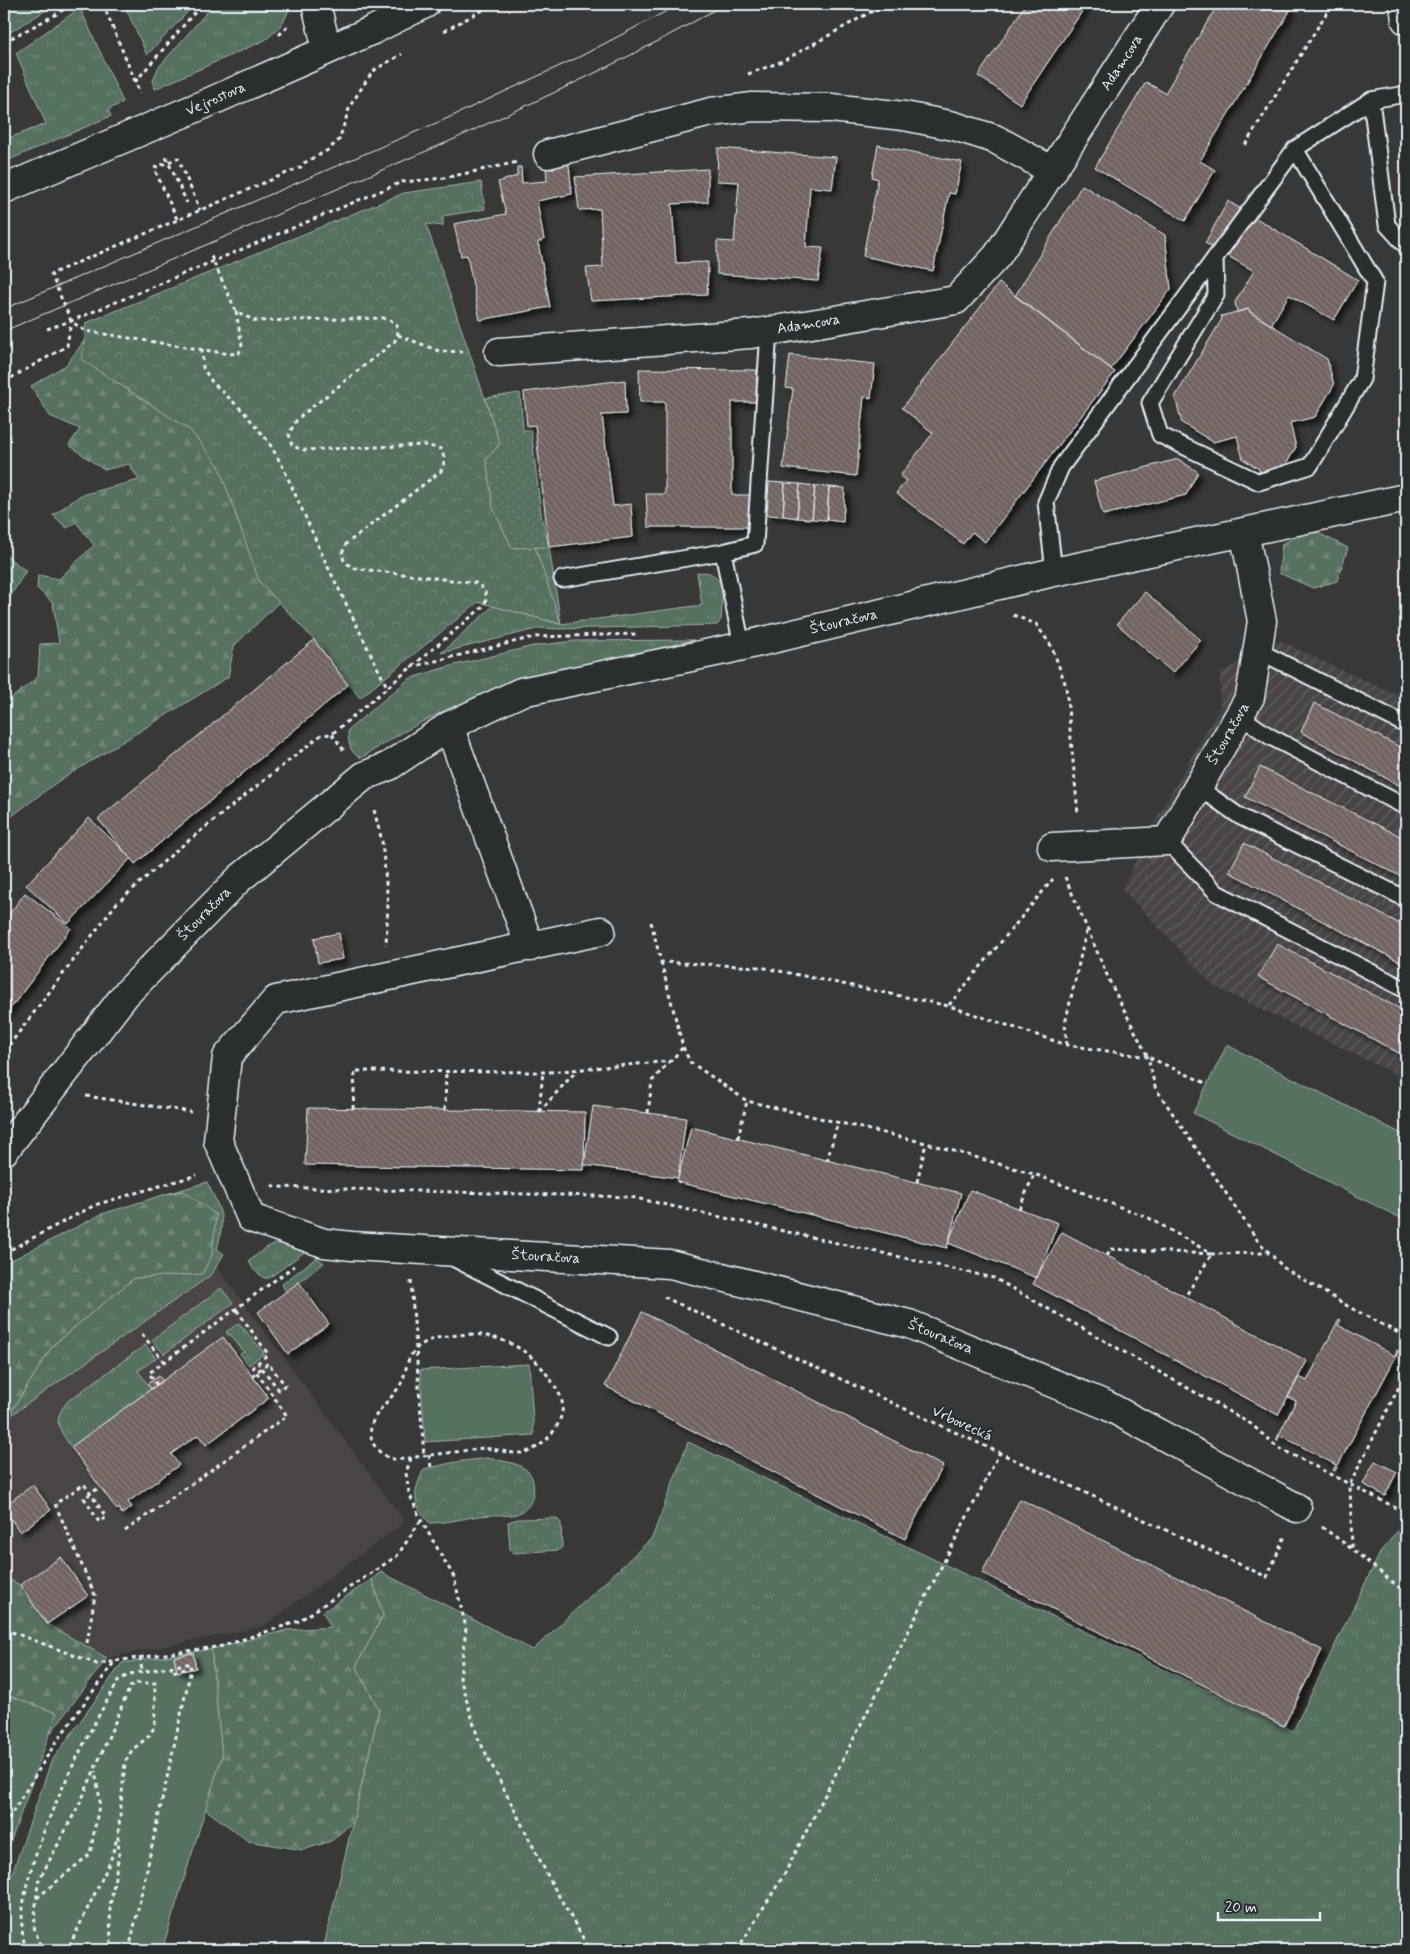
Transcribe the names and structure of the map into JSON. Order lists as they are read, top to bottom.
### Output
{
  "streets": {
    "street": ["Adamcova", "Vejrostova", "Štouračova"],
    "path": ["Vrbovecká"]
  },
  "crossings": [
    ["Štouračova", "Vrbovecká"]
  ],
  "scale_bar": "20 m"
}
